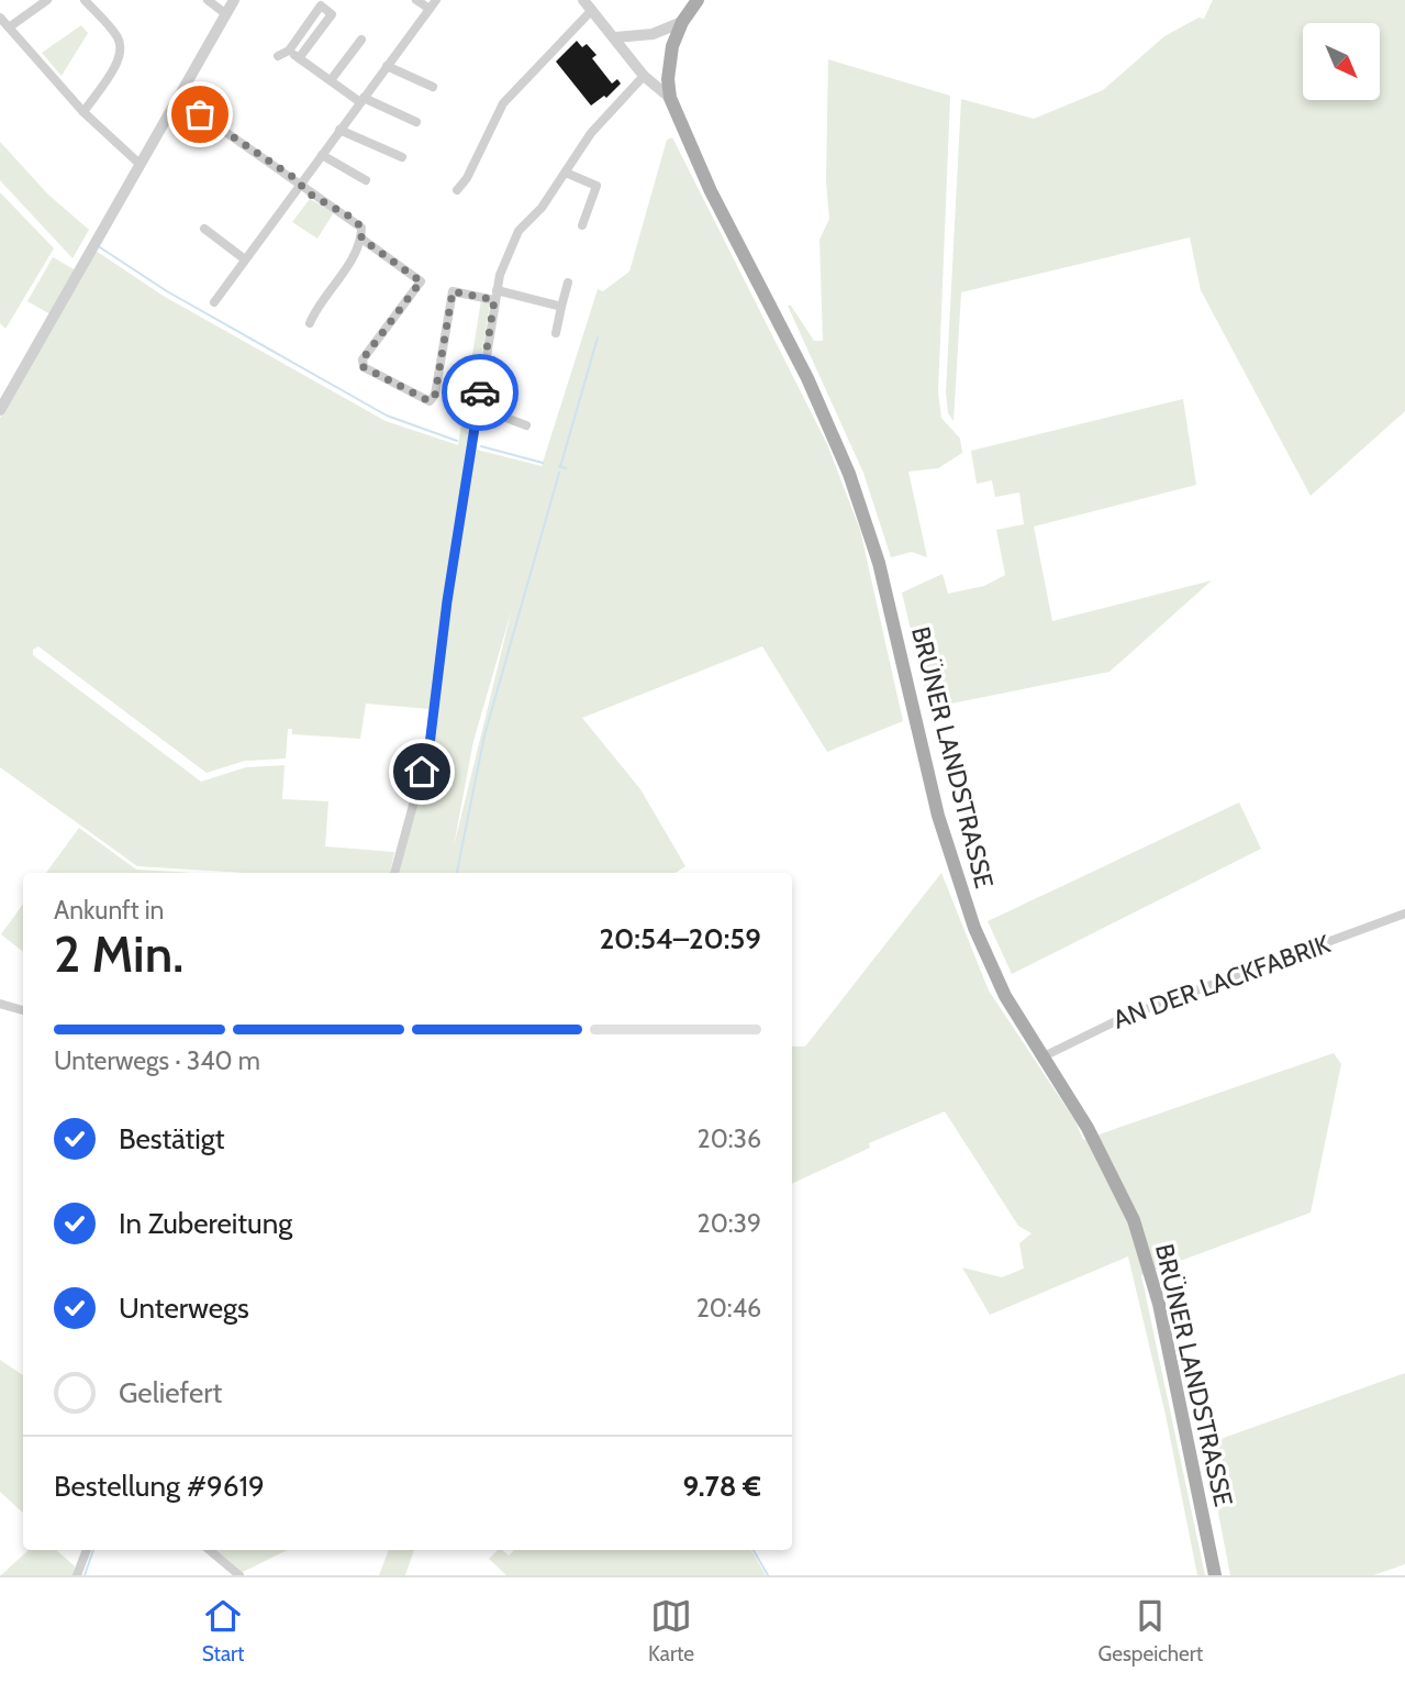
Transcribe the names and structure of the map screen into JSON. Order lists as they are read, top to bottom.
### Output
{
  "streets": {
    "main road": ["BRÜNER LANDSTRASSE"],
    "street": ["AN DER LACKFABRIK"]
  },
  "crossings": [
    ["BRÜNER LANDSTRASSE", "AN DER LACKFABRIK"]
  ],
  "north": "bottom right",
  "page": {
    "heading": ["2 Min.", "Ankunft in", "20:54–20:59"],
    "panel": ["Bestellung #9619", "9.78 €"],
    "bar": "Unterwegs · 340 m",
    "list": [
      ["Bestätigt", "20:36"],
      ["In Zubereitung", "20:39"],
      ["Unterwegs", "20:46"],
      "Geliefert"
    ],
    "tabs": ["Start", "Karte", "Gespeichert"]
  }
}
